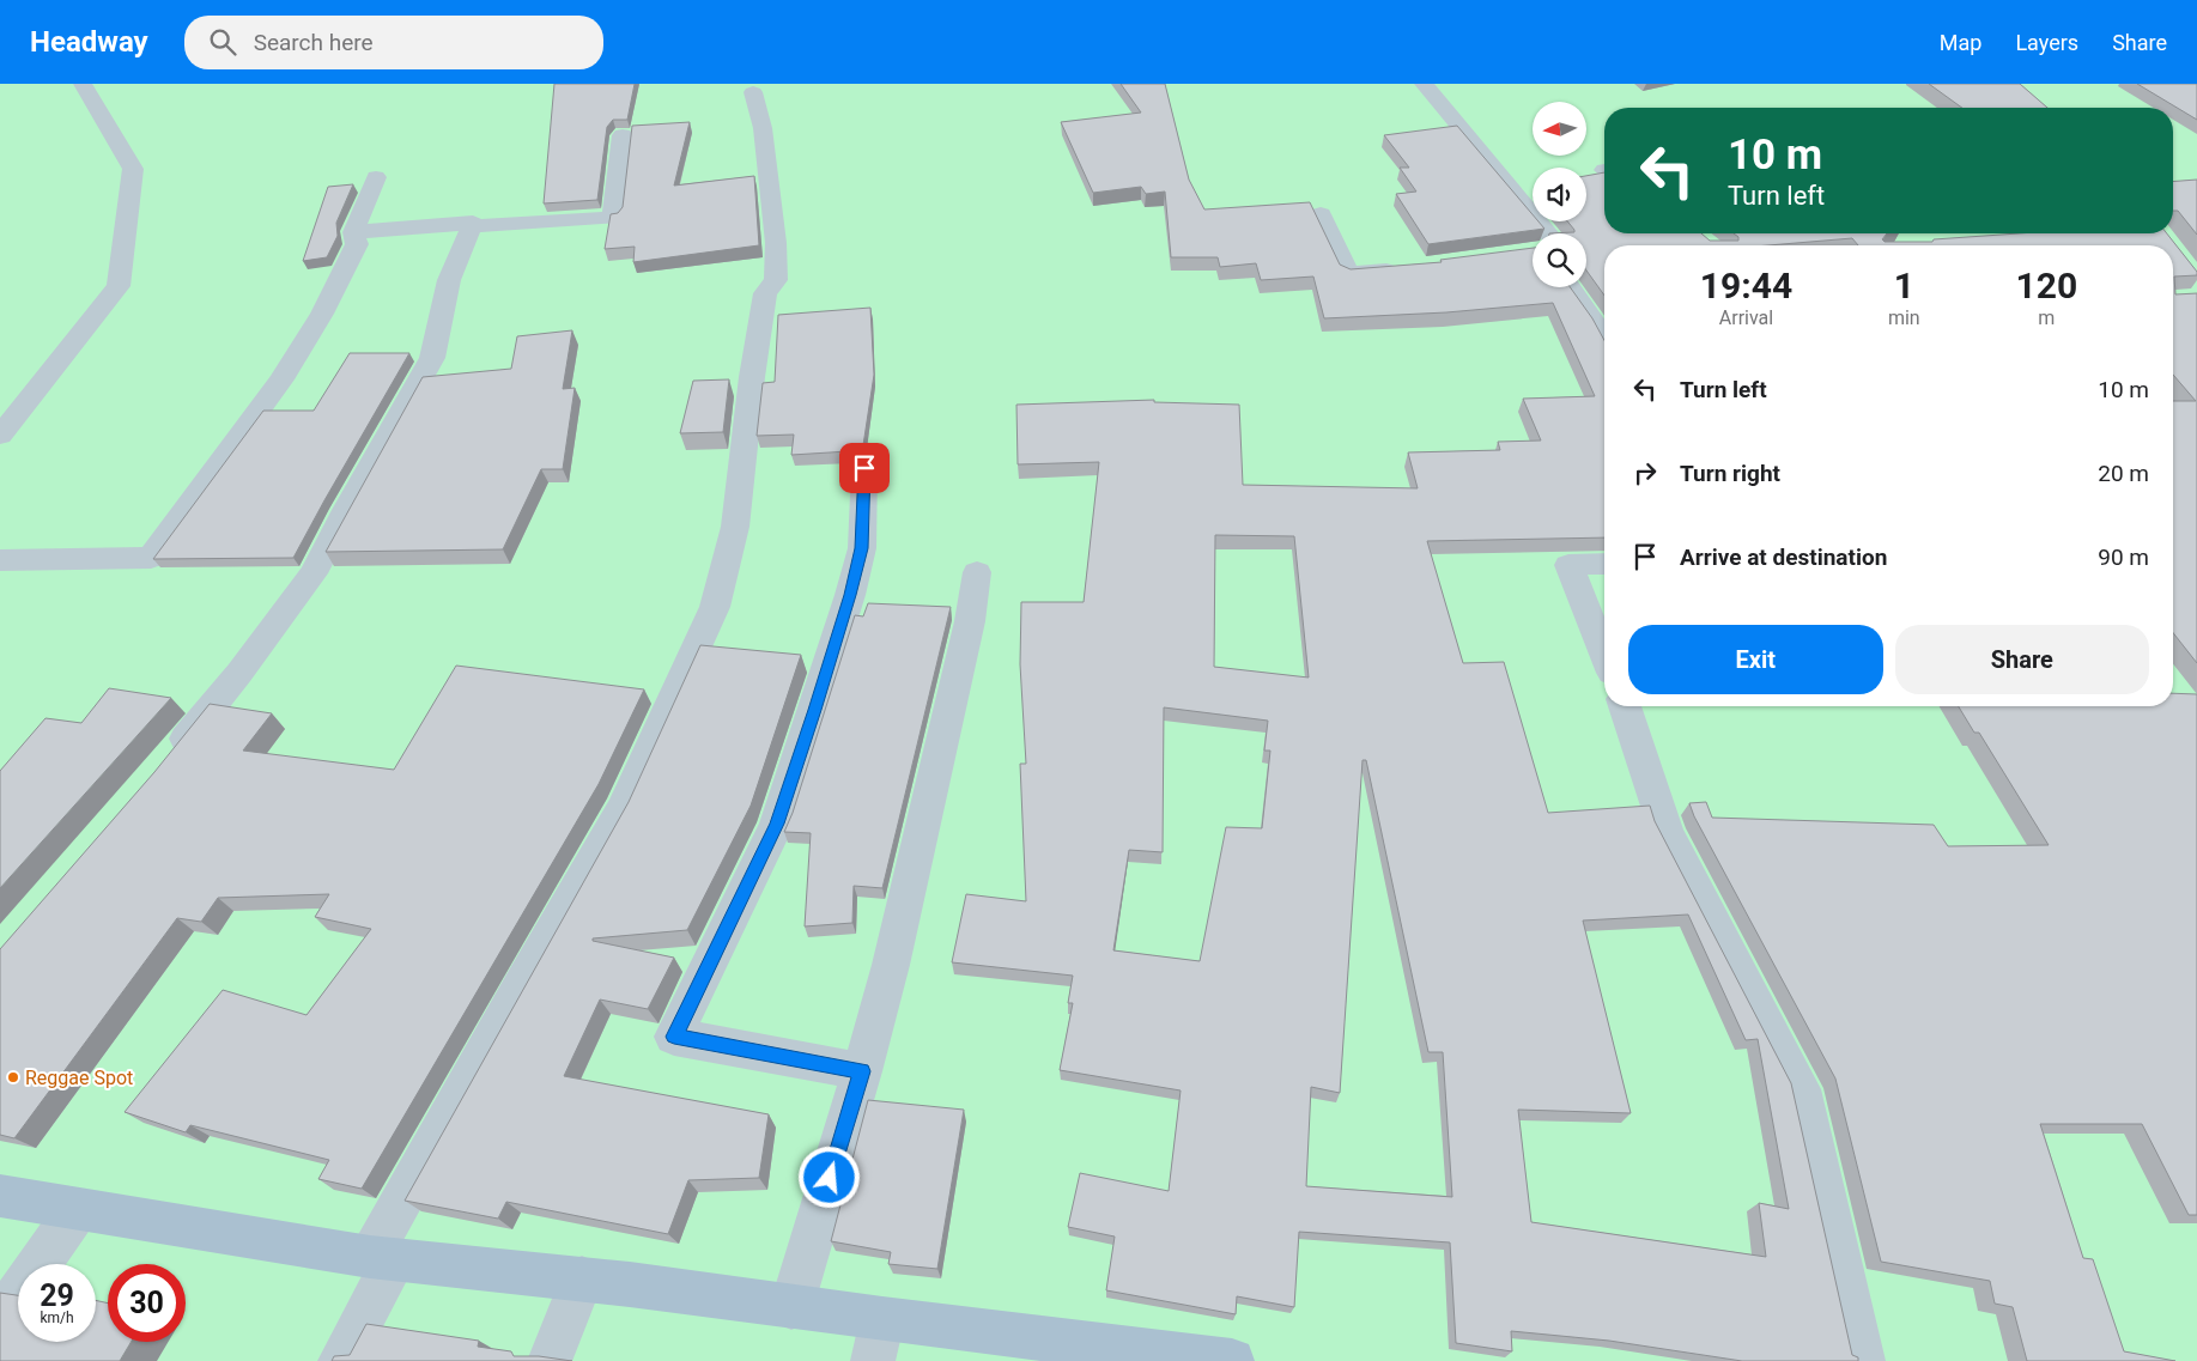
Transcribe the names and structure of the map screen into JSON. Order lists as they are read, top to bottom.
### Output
{
  "places": ["Reggae Spot"],
  "north": "left",
  "page": {
    "header": "Headway",
    "search": "Search here",
    "nav": ["Map", "Layers", "Share"],
    "turn": ["10 m", "Turn left"],
    "eta": [
      "19:44",
      "Arrival",
      "1",
      "min",
      "120",
      "m"
    ],
    "list": [
      {
        "name": "Turn left",
        "value": "10 m"
      },
      {
        "name": "Turn right",
        "value": "20 m"
      },
      {
        "name": "Arrive at destination",
        "value": "90 m"
      }
    ],
    "buttons": ["Exit", "Share"],
    "speed": "29 km/h",
    "limit": "30"
  }
}
